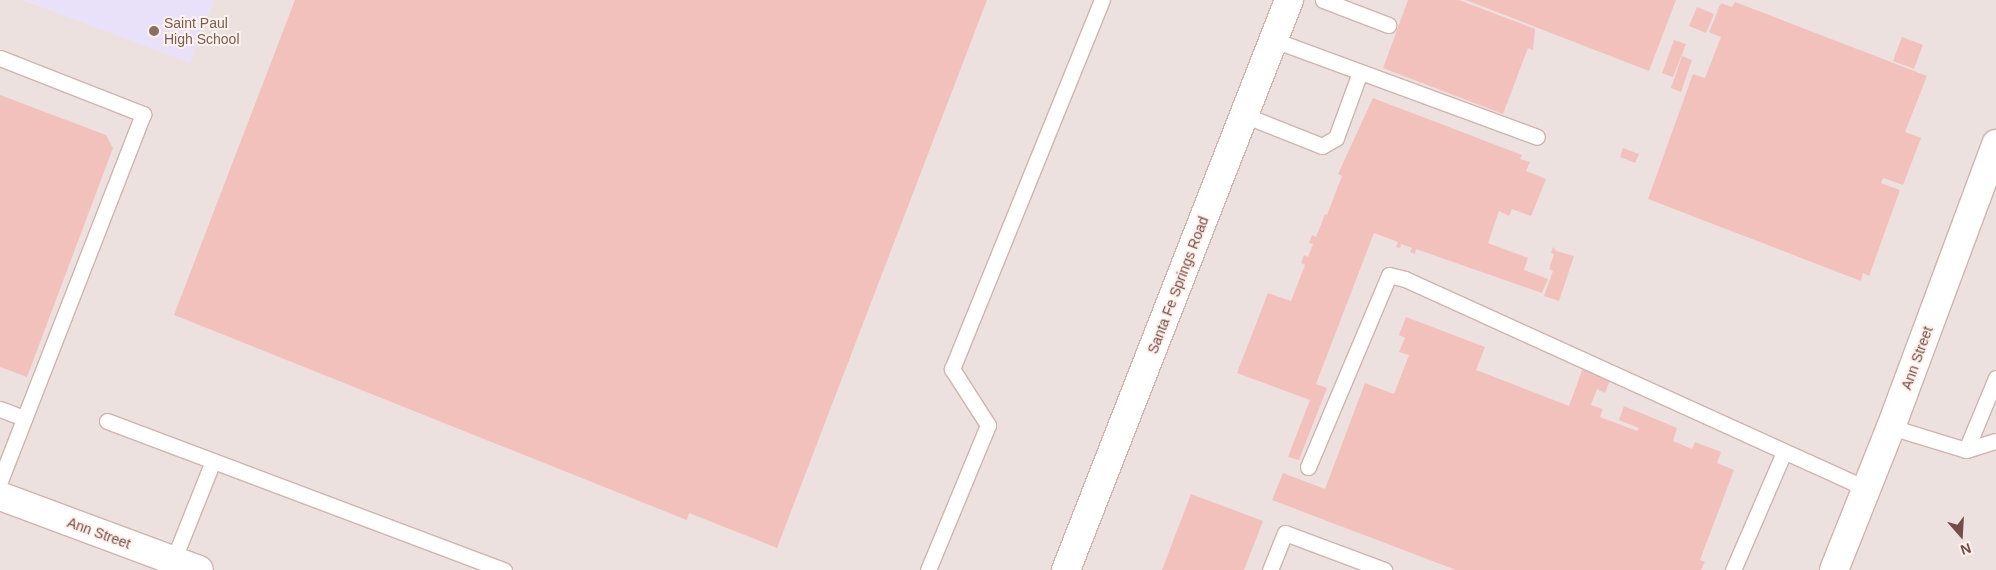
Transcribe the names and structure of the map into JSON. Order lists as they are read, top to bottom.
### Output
{
  "streets": {
    "street": ["Santa Fe Springs Road", "Ann Street"]
  },
  "places": ["Saint Paul High School"],
  "north": "bottom"
}
